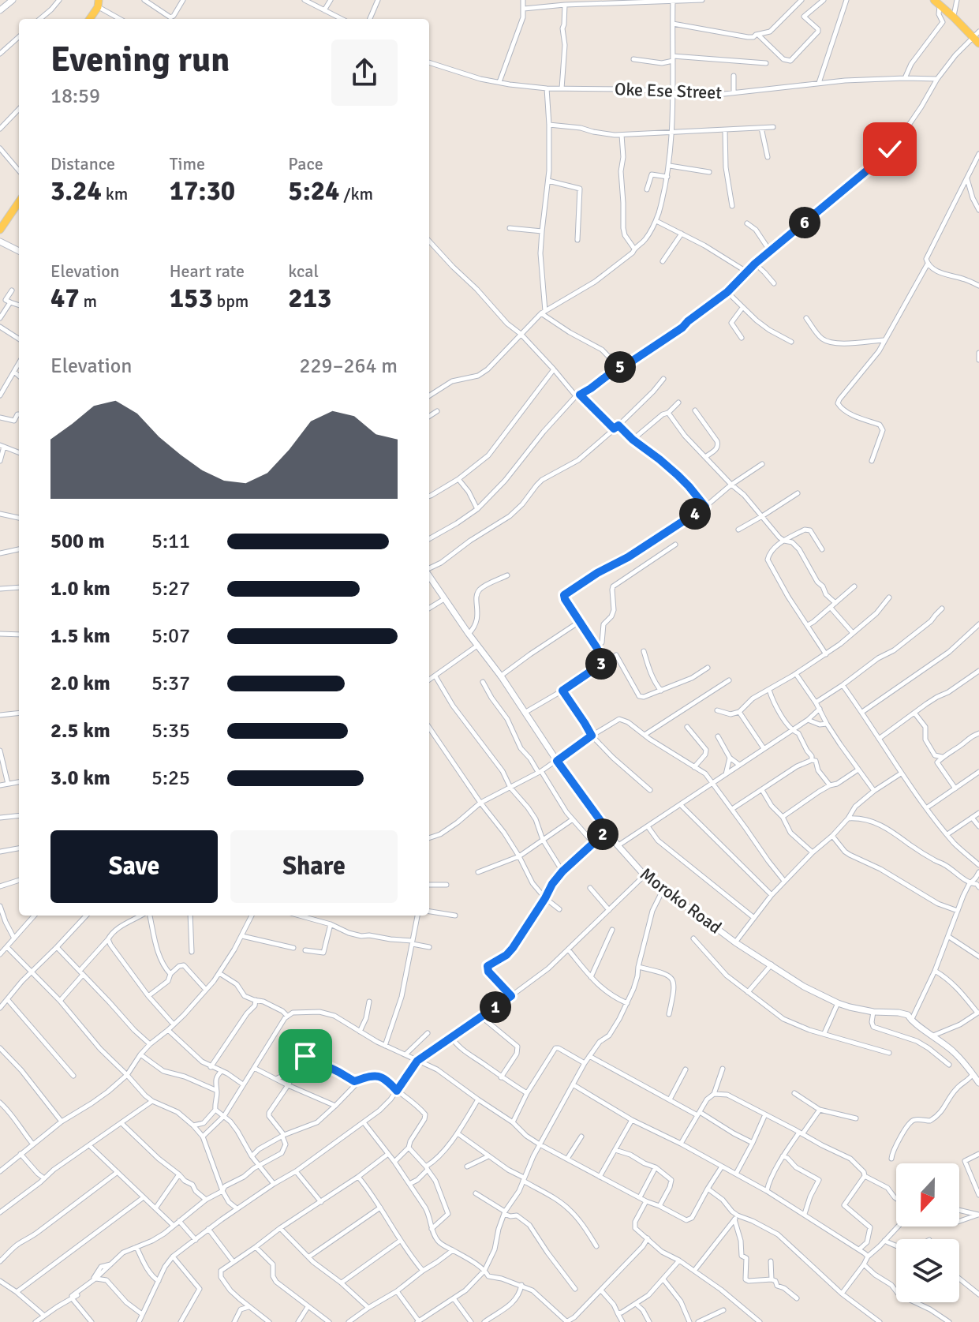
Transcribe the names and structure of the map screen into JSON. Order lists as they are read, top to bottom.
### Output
{
  "streets": {
    "street": ["Oke Ese Street", "Moroko Road"]
  },
  "north": "bottom",
  "page": {
    "heading": ["Evening run", "18:59"],
    "stats": [
      ["Distance", "3.24 km"],
      ["Time", "17:30"],
      ["Pace", "5:24 /km"],
      ["Elevation", "47 m"],
      ["Heart rate", "153 bpm"],
      ["kcal", "213"]
    ],
    "pins": [
      "6",
      "5",
      "4",
      "3",
      "2",
      "1"
    ],
    "chart": ["Elevation", "229–264 m"],
    "list": [
      {
        "name": "500 m",
        "note": "5:11"
      },
      {
        "name": "1.0 km",
        "note": "5:27"
      },
      {
        "name": "1.5 km",
        "note": "5:07"
      },
      {
        "name": "2.0 km",
        "note": "5:37"
      },
      {
        "name": "2.5 km",
        "note": "5:35"
      },
      {
        "name": "3.0 km",
        "note": "5:25"
      }
    ],
    "buttons": ["Save", "Share"]
  }
}
